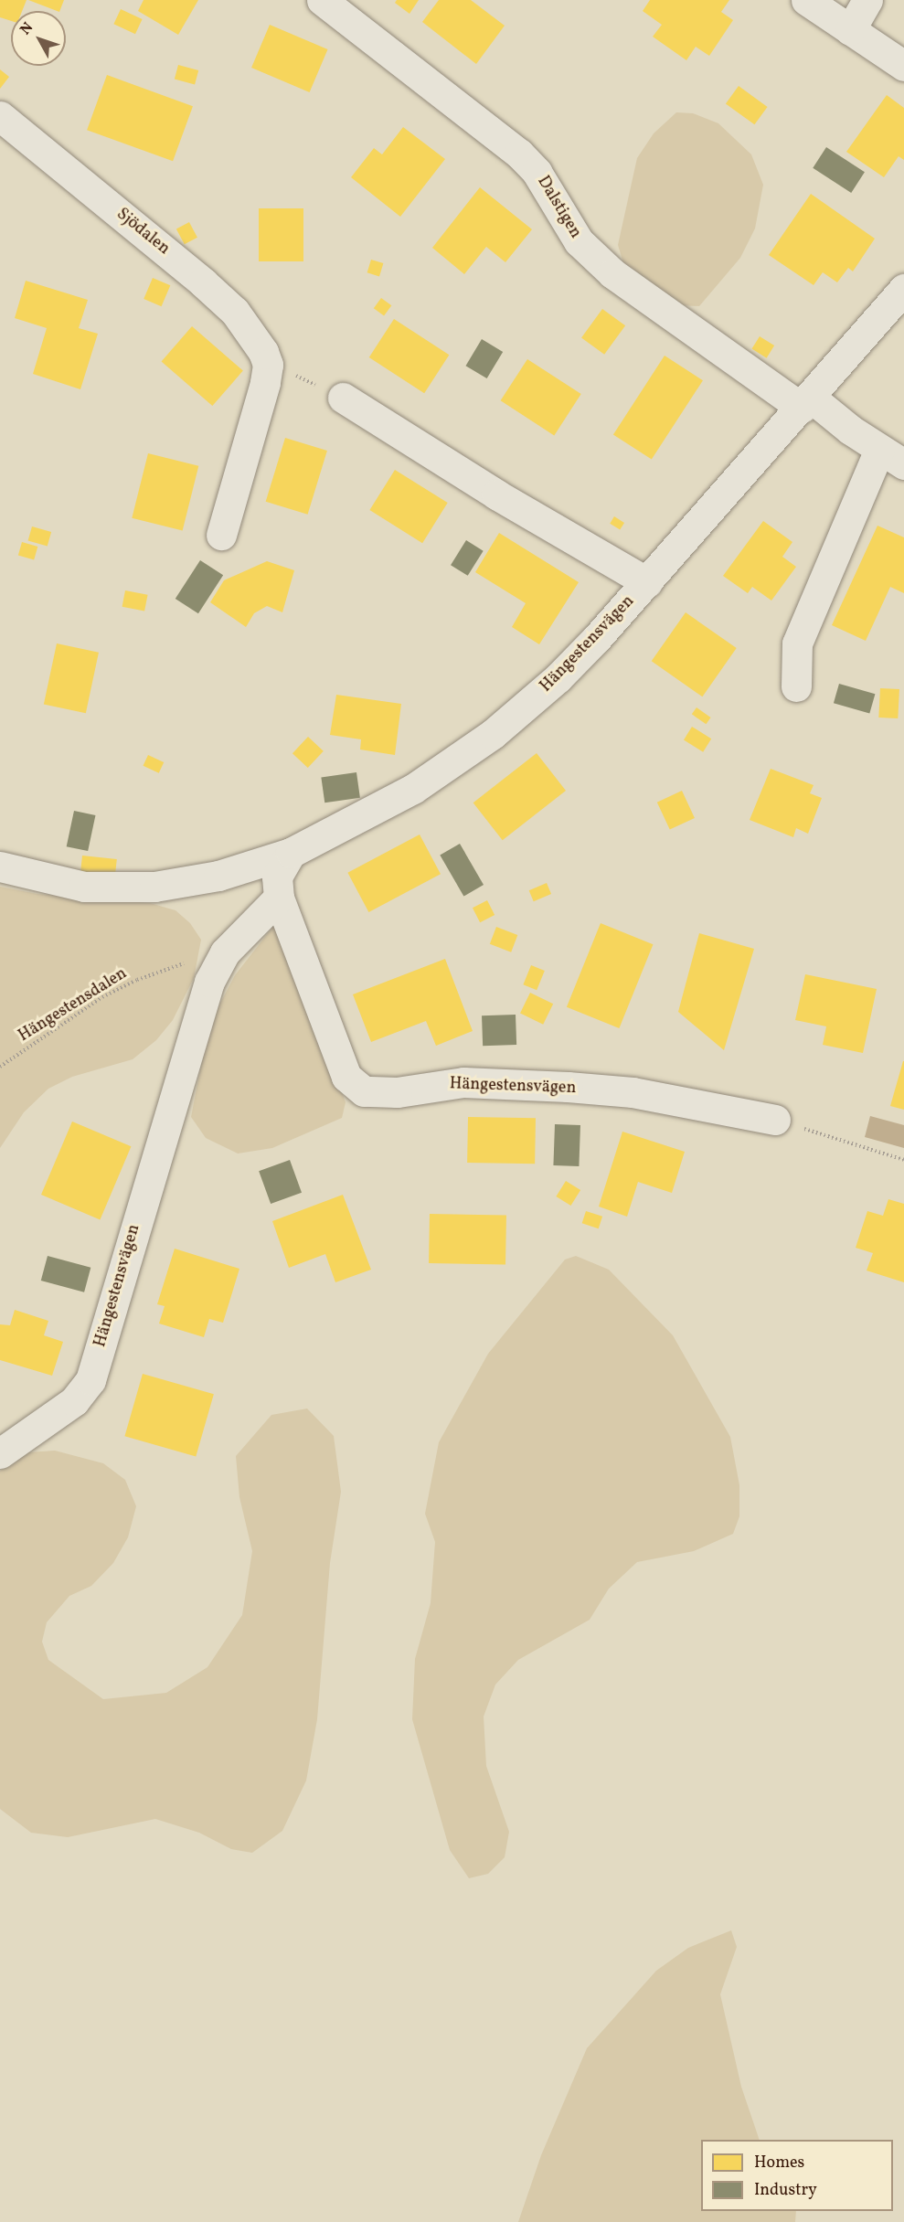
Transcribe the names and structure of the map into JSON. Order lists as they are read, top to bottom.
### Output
{
  "streets": {
    "street": ["Dalstigen", "Sjödalen", "Hängestensvägen"],
    "path": ["Hängestensdalen"]
  },
  "crossings": [
    ["Dalstigen", "Hängestensvägen"],
    ["Hängestensvägen", "Hängestensdalen"]
  ],
  "legend": ["Homes", "Industry"],
  "north": "top left"
}
